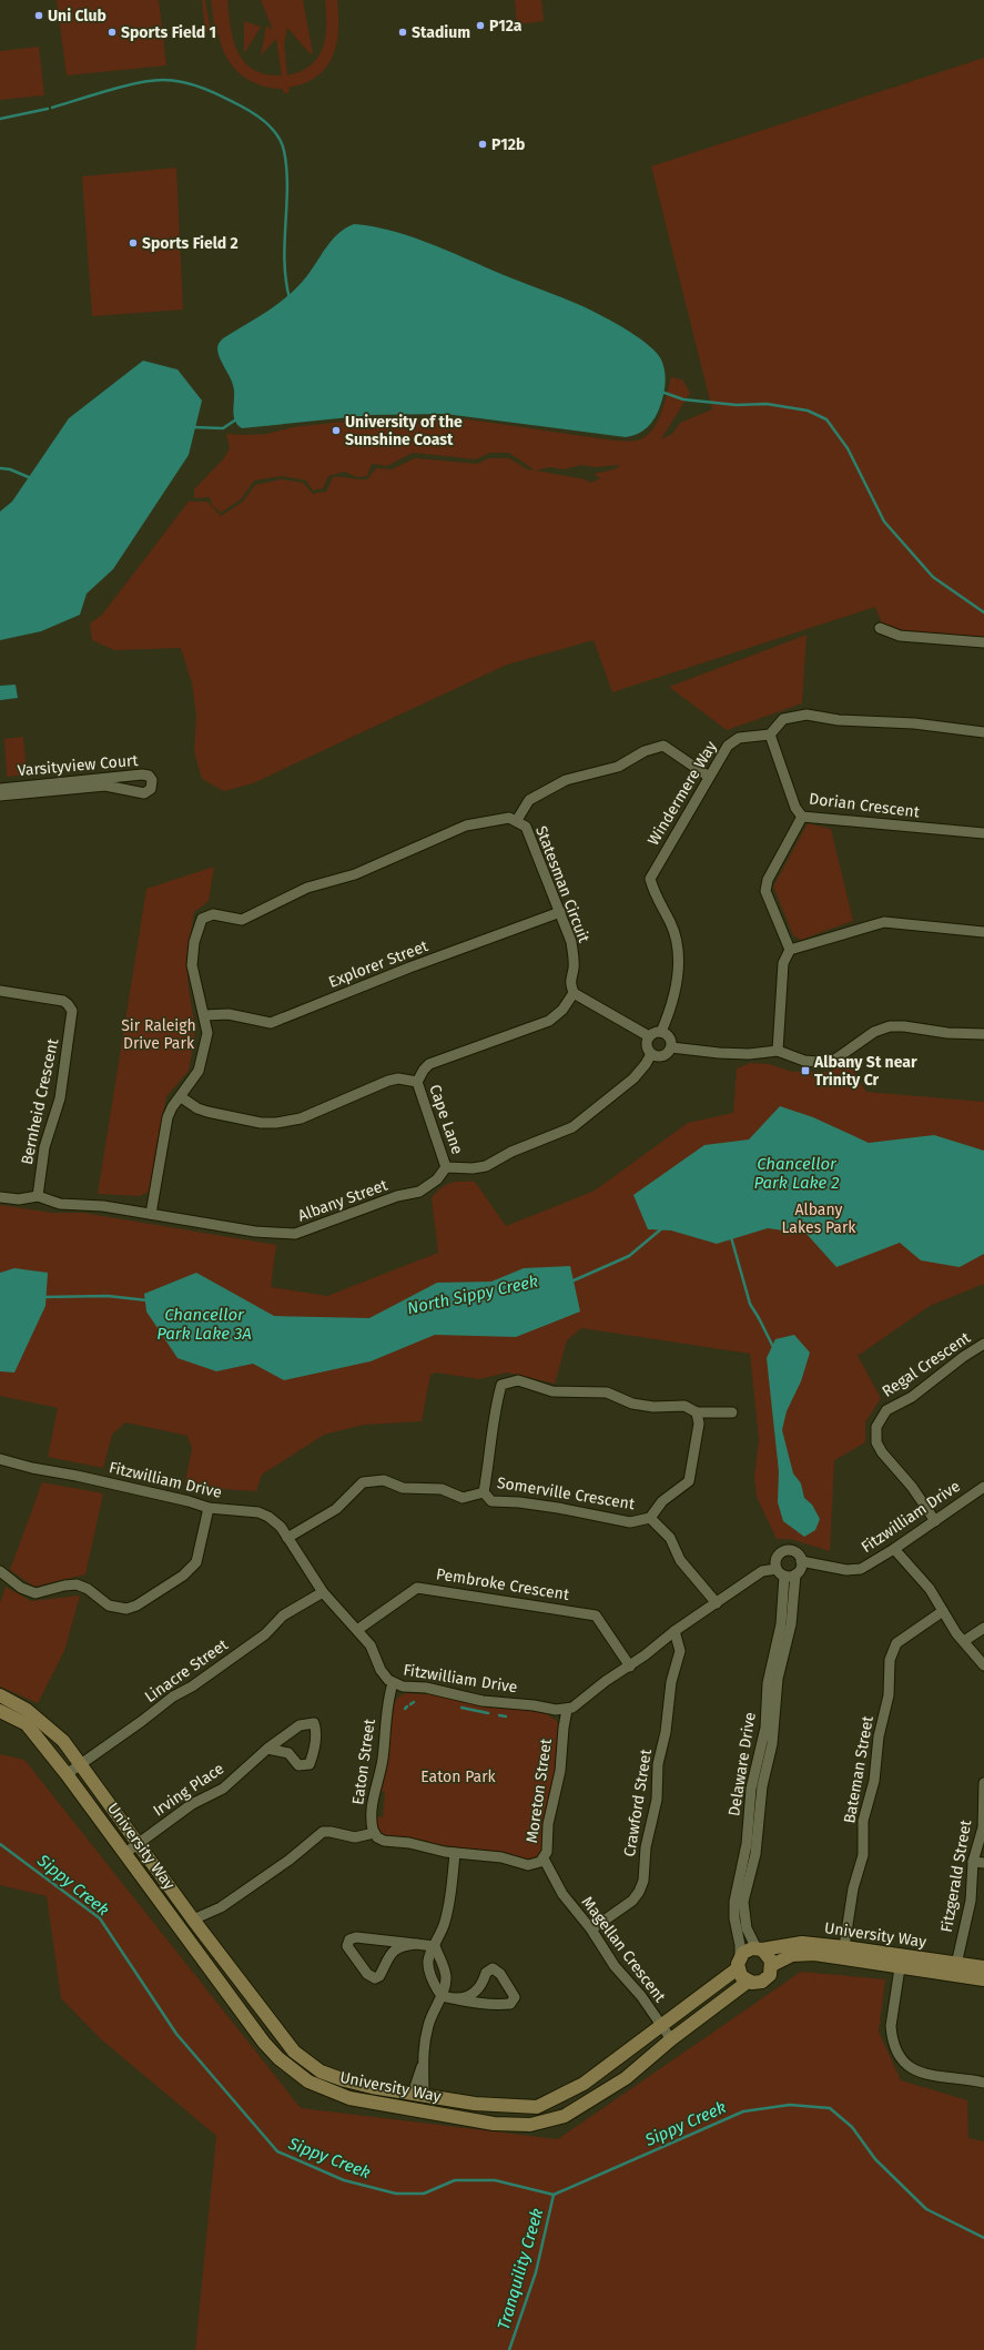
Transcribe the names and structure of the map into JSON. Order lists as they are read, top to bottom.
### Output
{
  "streets": {
    "street": [
      "Varsityview Court",
      "Windermere Way",
      "Dorian Crescent",
      "Statesman Circuit",
      "Explorer Street",
      "Bernheid Crescent",
      "Cape Lane",
      "Albany Street",
      "Regal Crescent",
      "Fitzwilliam Drive",
      "Somerville Crescent",
      "Pembroke Crescent",
      "Linacre Street",
      "Eaton Street",
      "Delaware Drive",
      "Bateman Street",
      "Irving Place",
      "Moreton Street",
      "Crawford Street",
      "University Way",
      "Fitzgerald Street",
      "Magellan Crescent"
    ]
  },
  "crossings": [
    ["Windermere Way", "Dorian Crescent"],
    ["Statesman Circuit", "Explorer Street"],
    ["Bernheid Crescent", "Albany Street"],
    ["Cape Lane", "Albany Street"],
    ["Regal Crescent", "Fitzwilliam Drive"],
    ["Fitzwilliam Drive", "Somerville Crescent"],
    ["Fitzwilliam Drive", "Pembroke Crescent"],
    ["Fitzwilliam Drive", "Linacre Street"],
    ["Fitzwilliam Drive", "Eaton Street"],
    ["Fitzwilliam Drive", "Delaware Drive"],
    ["Fitzwilliam Drive", "Moreton Street"],
    ["Linacre Street", "University Way"],
    ["Delaware Drive", "University Way"],
    ["Bateman Street", "University Way"],
    ["Irving Place", "University Way"],
    ["Moreton Street", "Magellan Crescent"],
    ["Crawford Street", "Magellan Crescent"],
    ["University Way", "Fitzgerald Street"],
    ["University Way", "Magellan Crescent"]
  ],
  "water": [
    "Chancellor Park Lake 2",
    "North Sippy Creek",
    "Chancellor Park Lake 3A",
    "Sippy Creek",
    "Tranquility Creek"
  ],
  "parks": ["Sir Raleigh Drive Park", "Albany Lakes Park", "Eaton Park"],
  "places": {
    "other": [
      "Uni Club",
      "P12a",
      "Sports Field 1",
      "Stadium",
      "P12b",
      "Sports Field 2",
      "University of the Sunshine Coast"
    ],
    "transit": ["Albany St near Trinity Cr"]
  }
}
